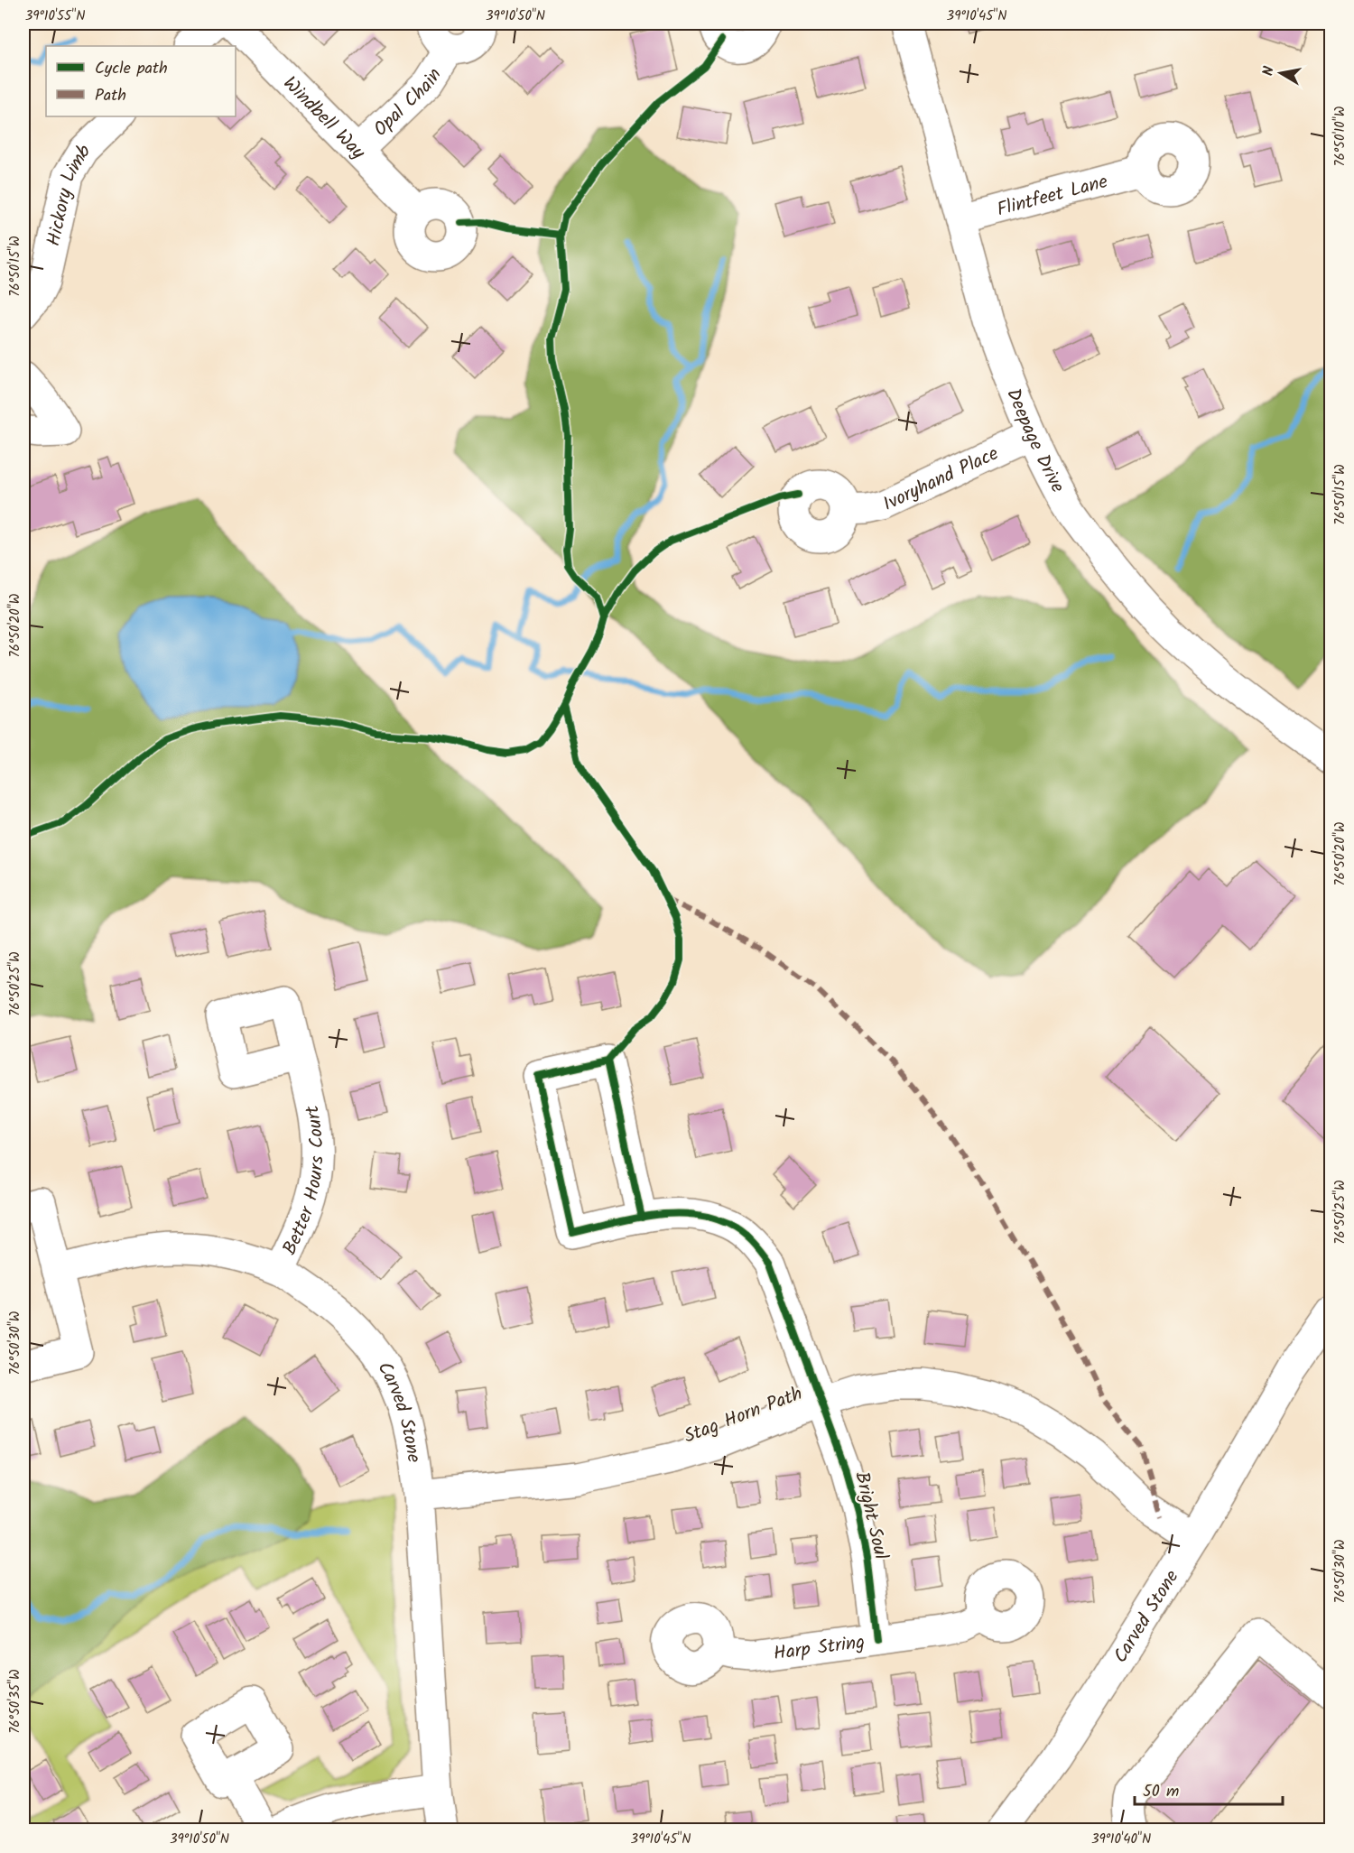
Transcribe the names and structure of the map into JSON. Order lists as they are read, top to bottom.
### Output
{
  "streets": {
    "street": [
      "Opal Chain",
      "Windbell Way",
      "Flintfeet Lane",
      "Hickory Limb",
      "Deepage Drive",
      "Ivoryhand Place",
      "Better Hours Court",
      "Carved Stone",
      "Stag Horn Path",
      "Bright Soul",
      "Harp String"
    ]
  },
  "crossings": [
    ["Opal Chain", "Windbell Way"],
    ["Flintfeet Lane", "Deepage Drive"],
    ["Deepage Drive", "Ivoryhand Place"],
    ["Better Hours Court", "Carved Stone"],
    ["Carved Stone", "Stag Horn Path"],
    ["Stag Horn Path", "Bright Soul"],
    ["Bright Soul", "Harp String"]
  ],
  "legend": ["Cycle path", "Path"],
  "scale_bar": "50 m",
  "north": "left",
  "coordinates": [
    "39°10'55\"N",
    "39°10'50\"N",
    "39°10'45\"N",
    "76°50'10\"W",
    "76°50'15\"W",
    "76°50'20\"W",
    "76°50'25\"W",
    "76°50'30\"W",
    "76°50'35\"W",
    "39°10'40\"N"
  ]
}
